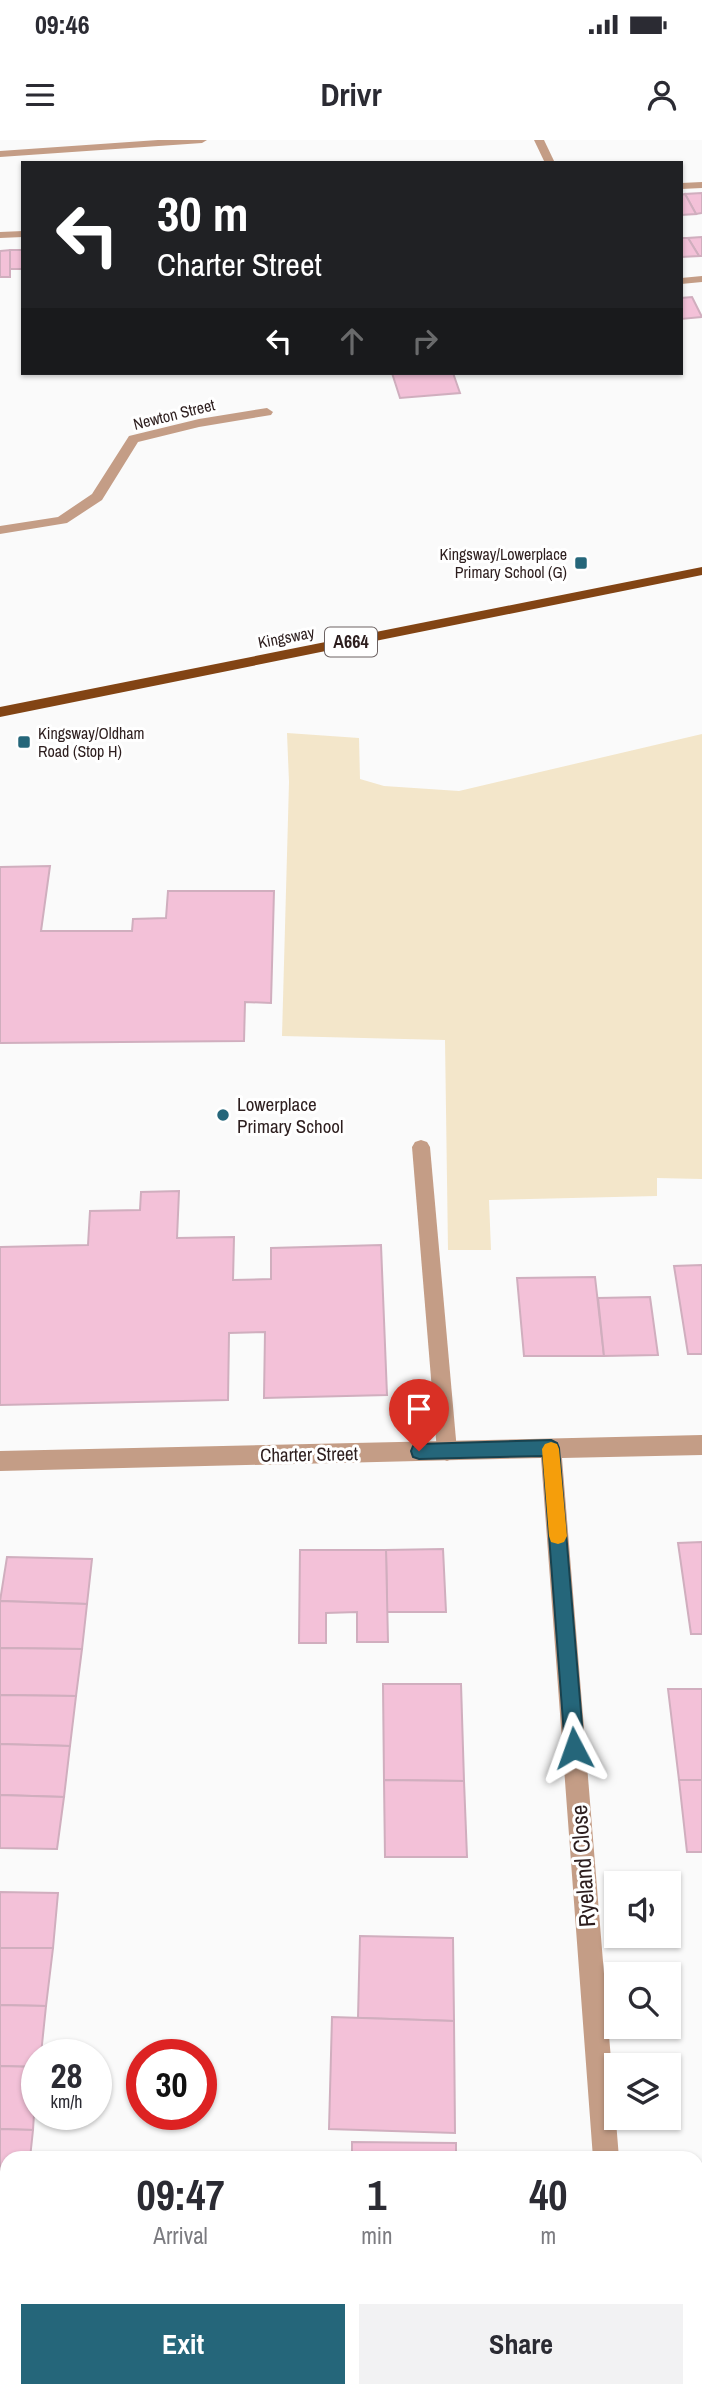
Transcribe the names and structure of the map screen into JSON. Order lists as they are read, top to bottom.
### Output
{
  "streets": {
    "highway": ["Kingsway", "A664"],
    "street": ["Newton Street", "Charter Street", "Ryeland Close"]
  },
  "crossings": [
    ["Charter Street", "Ryeland Close"]
  ],
  "places": {
    "transit": ["Kingsway/Lowerplace Primary School (G)", "Kingsway/Oldham Road (Stop H)"],
    "other": ["Lowerplace Primary School"]
  },
  "page": {
    "status": "09:46",
    "header": "Drivr",
    "turn": ["30 m", "Charter Street"],
    "speed": "28 km/h",
    "limit": "30",
    "eta": [
      "09:47",
      "Arrival",
      "1",
      "min",
      "40",
      "m"
    ],
    "buttons": ["Exit", "Share"]
  }
}
